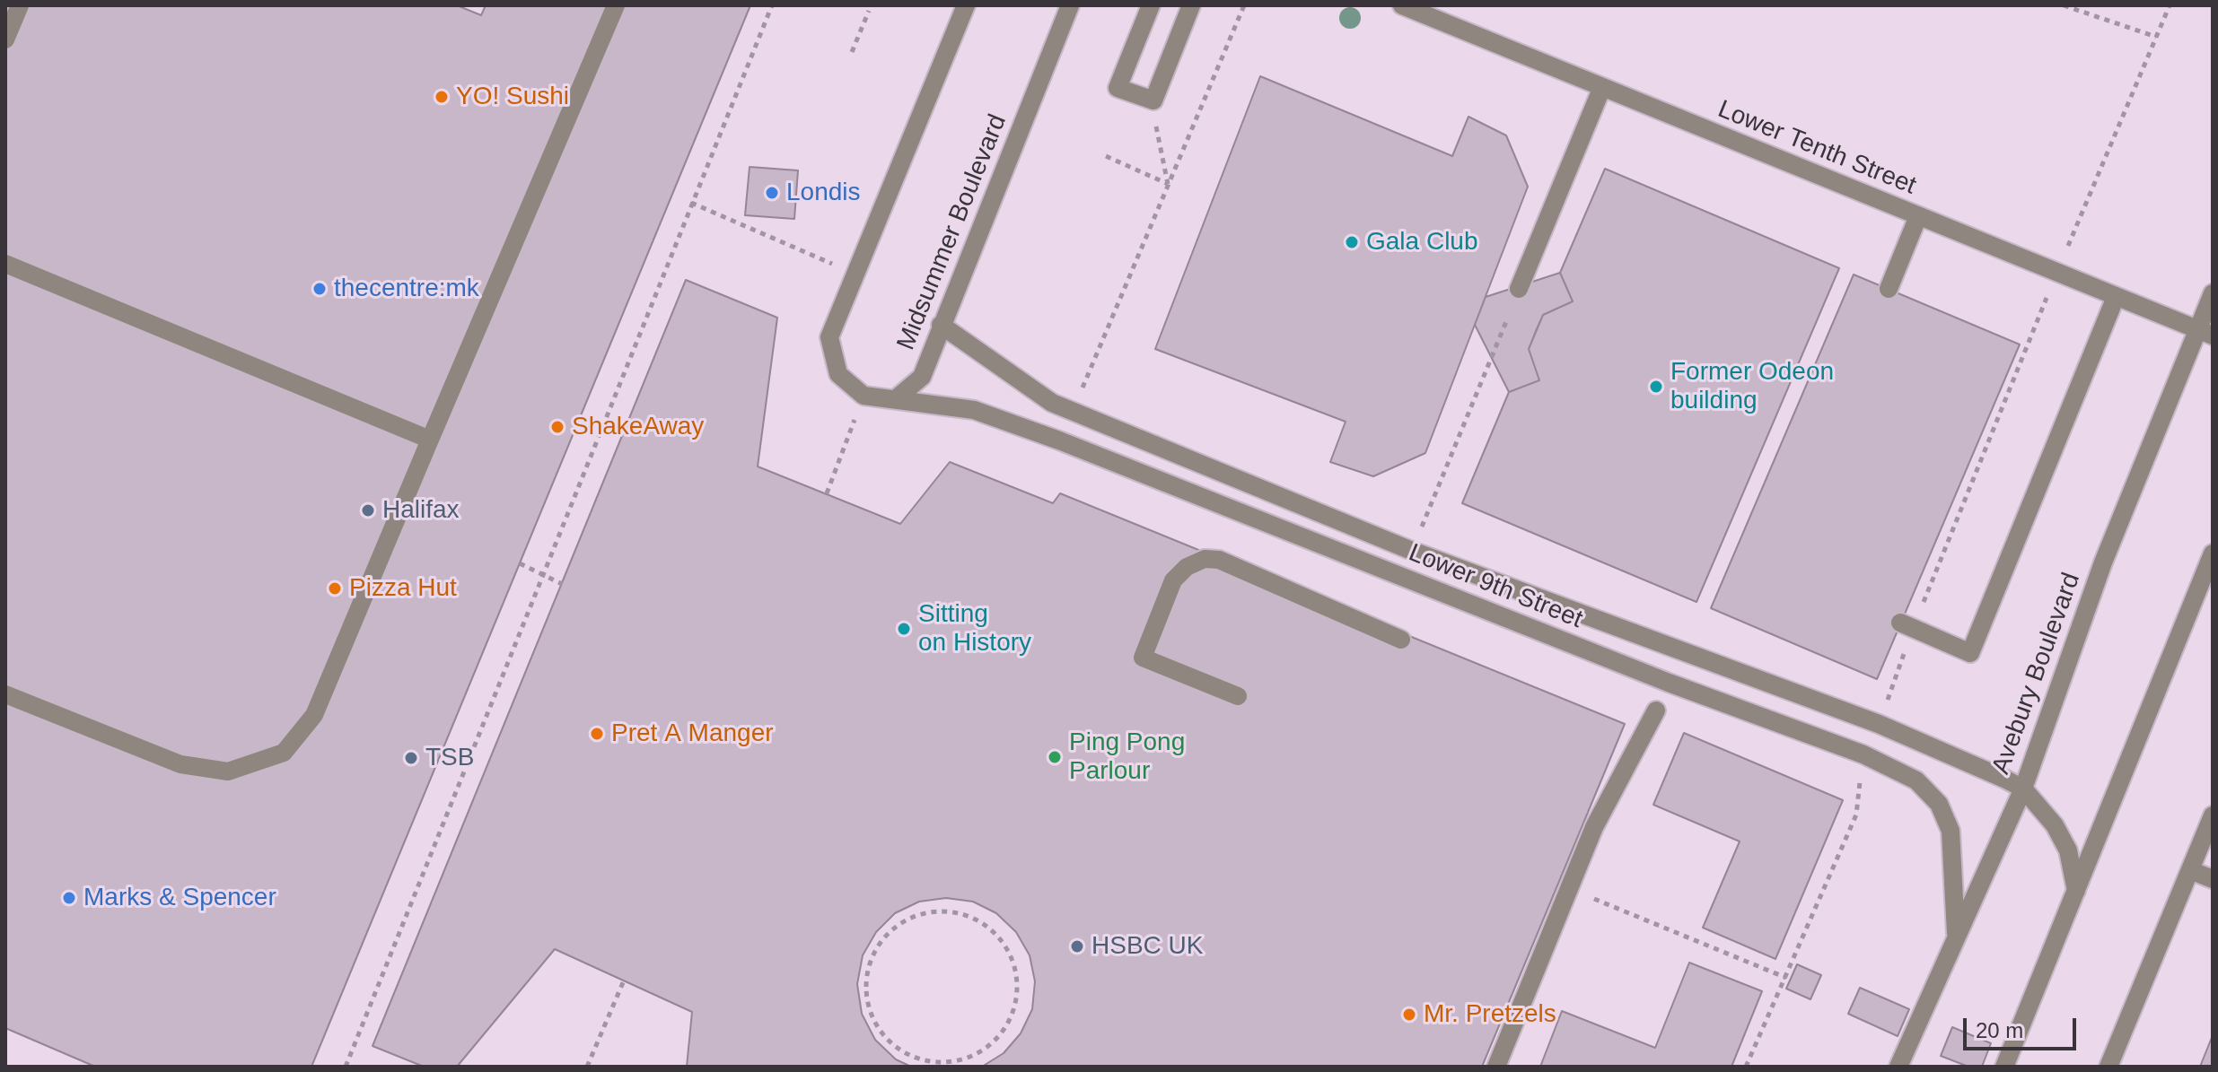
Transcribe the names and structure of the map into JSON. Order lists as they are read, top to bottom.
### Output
{
  "streets": {
    "street": [
      "Lower Tenth Street",
      "Midsummer Boulevard",
      "Lower 9th Street",
      "Avebury Boulevard"
    ]
  },
  "crossings": [
    ["Lower Tenth Street", "Avebury Boulevard"],
    ["Midsummer Boulevard", "Lower 9th Street"],
    ["Lower 9th Street", "Avebury Boulevard"]
  ],
  "places": [
    "YO! Sushi",
    "Londis",
    "Gala Club",
    "thecentre:mk",
    "Former Odeon building",
    "ShakeAway",
    "Halifax",
    "Pizza Hut",
    "Sitting on History",
    "Pret A Manger",
    "Ping Pong Parlour",
    "TSB",
    "Marks & Spencer",
    "HSBC UK",
    "Mr. Pretzels"
  ],
  "scale_bar": "20 m"
}
